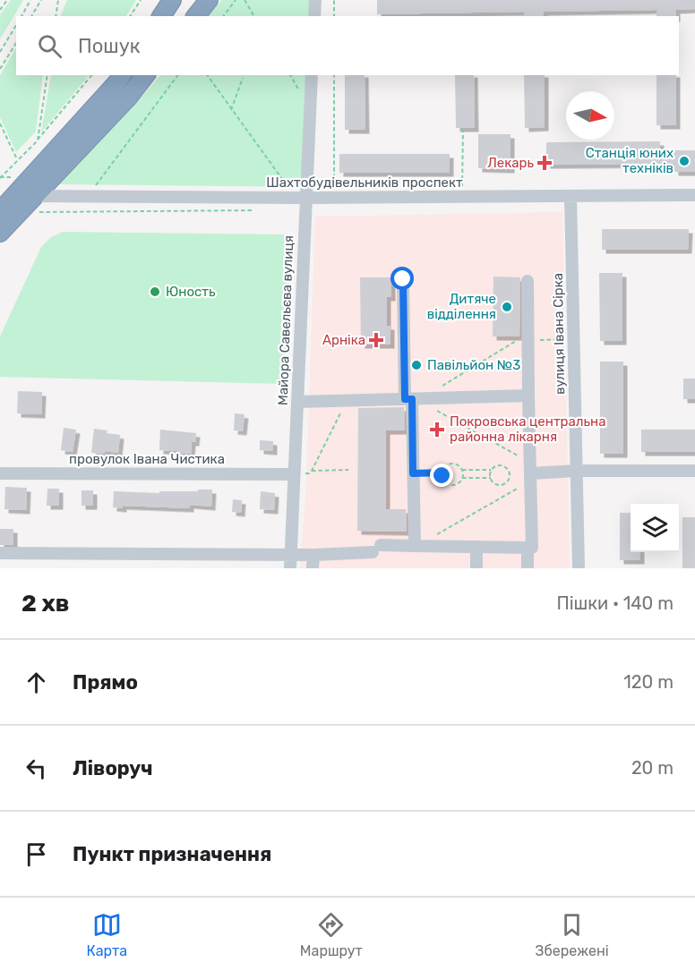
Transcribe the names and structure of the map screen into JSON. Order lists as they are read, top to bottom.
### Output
{
  "streets": {
    "street": [
      "Шахтобудівельників проспект",
      "Майора Савельєва вулиця",
      "вулиця Івана Сірка",
      "провулок Івана Чистика"
    ]
  },
  "crossings": [
    ["Шахтобудівельників проспект", "Майора Савельєва вулиця"],
    ["Шахтобудівельників проспект", "вулиця Івана Сірка"],
    ["Майора Савельєва вулиця", "провулок Івана Чистика"]
  ],
  "places": {
    "other": [
      "Станція юних техніків",
      "Юность",
      "Дитяче відділення",
      "Павільйон №3"
    ],
    "health": ["Лекарь", "Арніка", "Покровська центральна районна лікарня"]
  },
  "north": "right",
  "page": {
    "search": "Пошук",
    "heading": ["2 хв", "Пішки · 140 m"],
    "list": [
      ["Прямо", "120 m"],
      ["Ліворуч", "20 m"],
      "Пункт призначення"
    ],
    "nav": ["Карта", "Маршрут", "Збережені"]
  }
}
